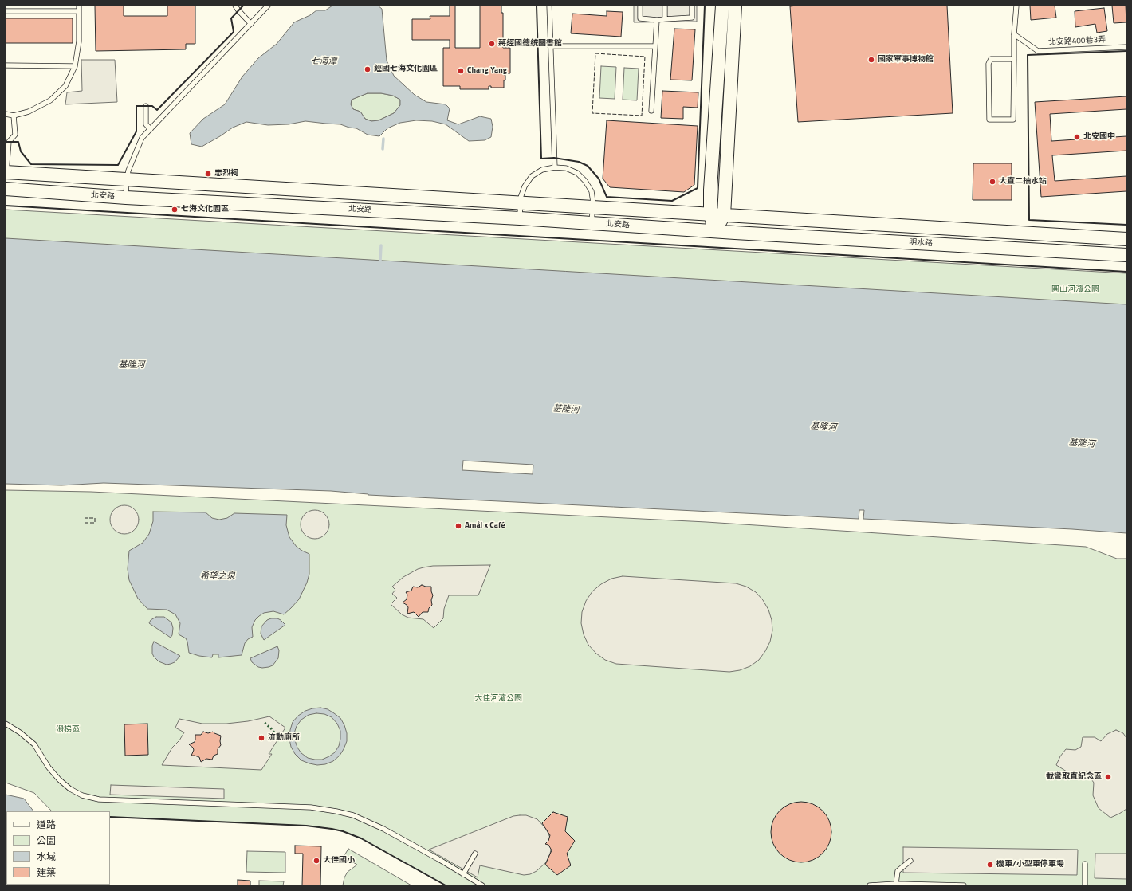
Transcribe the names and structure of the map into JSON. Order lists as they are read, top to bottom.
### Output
{
  "streets": {
    "main road": ["北安路", "明水路"],
    "lane": ["北安路400巷3弄"]
  },
  "crossings": [
    ["北安路", "明水路"]
  ],
  "water": ["七海潭", "基隆河", "希望之泉"],
  "parks": ["圓山河濱公園", "大佳河濱公園", "滑梯區"],
  "places": [
    "蔣經國總統圖書館",
    "國家軍事博物館",
    "經國七海文化園區",
    "Chang Yang",
    "北安國中",
    "忠烈祠",
    "大直二抽水站",
    "七海文化園區",
    "Amål x Café",
    "流動廁所",
    "截彎取直紀念區",
    "大佳國小",
    "機車/小型車停車場"
  ],
  "legend": [
    "道路",
    "公園",
    "水域",
    "建築"
  ]
}
